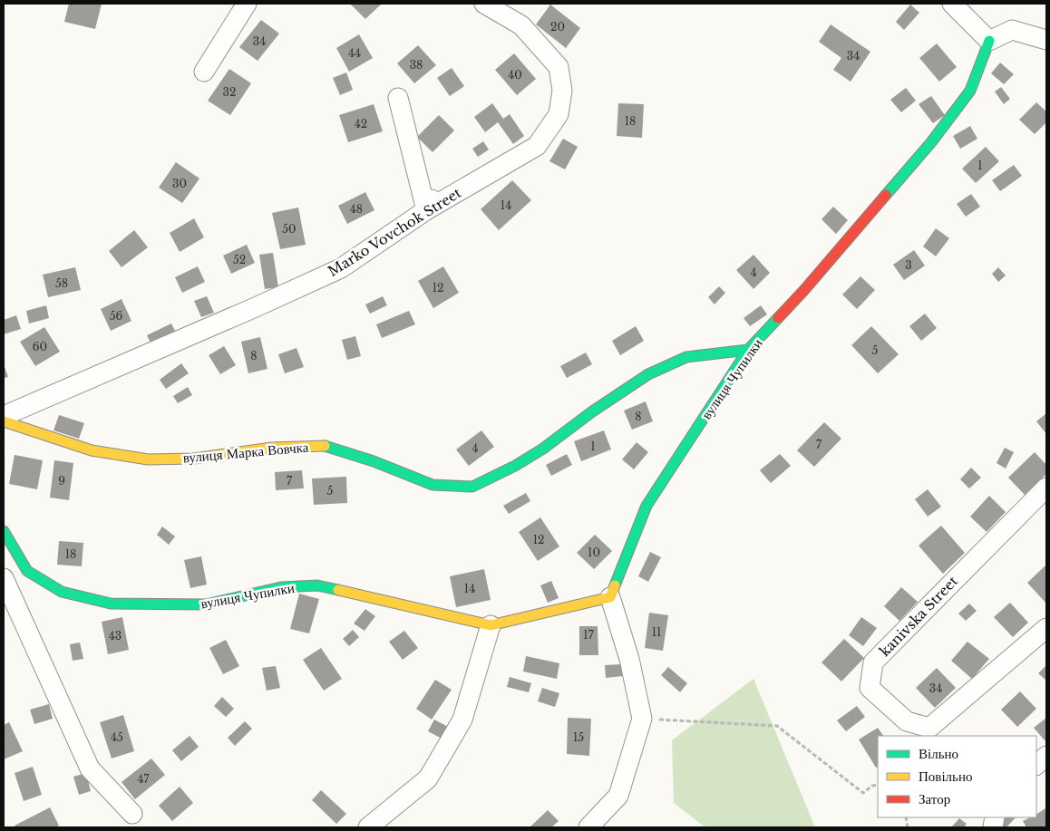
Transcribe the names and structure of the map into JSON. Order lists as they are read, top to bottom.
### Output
{
  "streets": {
    "street": [
      "Marko Vovchok Street",
      "вулиця Чупилки",
      "вулиця Марка Вовчка",
      "kanivska Street"
    ]
  },
  "crossings": [
    ["вулиця Чупилки", "вулиця Марка Вовчка"]
  ],
  "house_numbers": [
    "20",
    "34",
    "44",
    "34",
    "38",
    "40",
    "32",
    "18",
    "42",
    "1",
    "30",
    "14",
    "48",
    "50",
    "52",
    "3",
    "4",
    "58",
    "12",
    "56",
    "60",
    "5",
    "8",
    "8",
    "7",
    "1",
    "4",
    "9",
    "7",
    "5",
    "12",
    "10",
    "18",
    "14",
    "11",
    "17",
    "43",
    "34",
    "45",
    "15",
    "47"
  ],
  "legend": ["Вільно", "Повільно", "Затор"]
}
